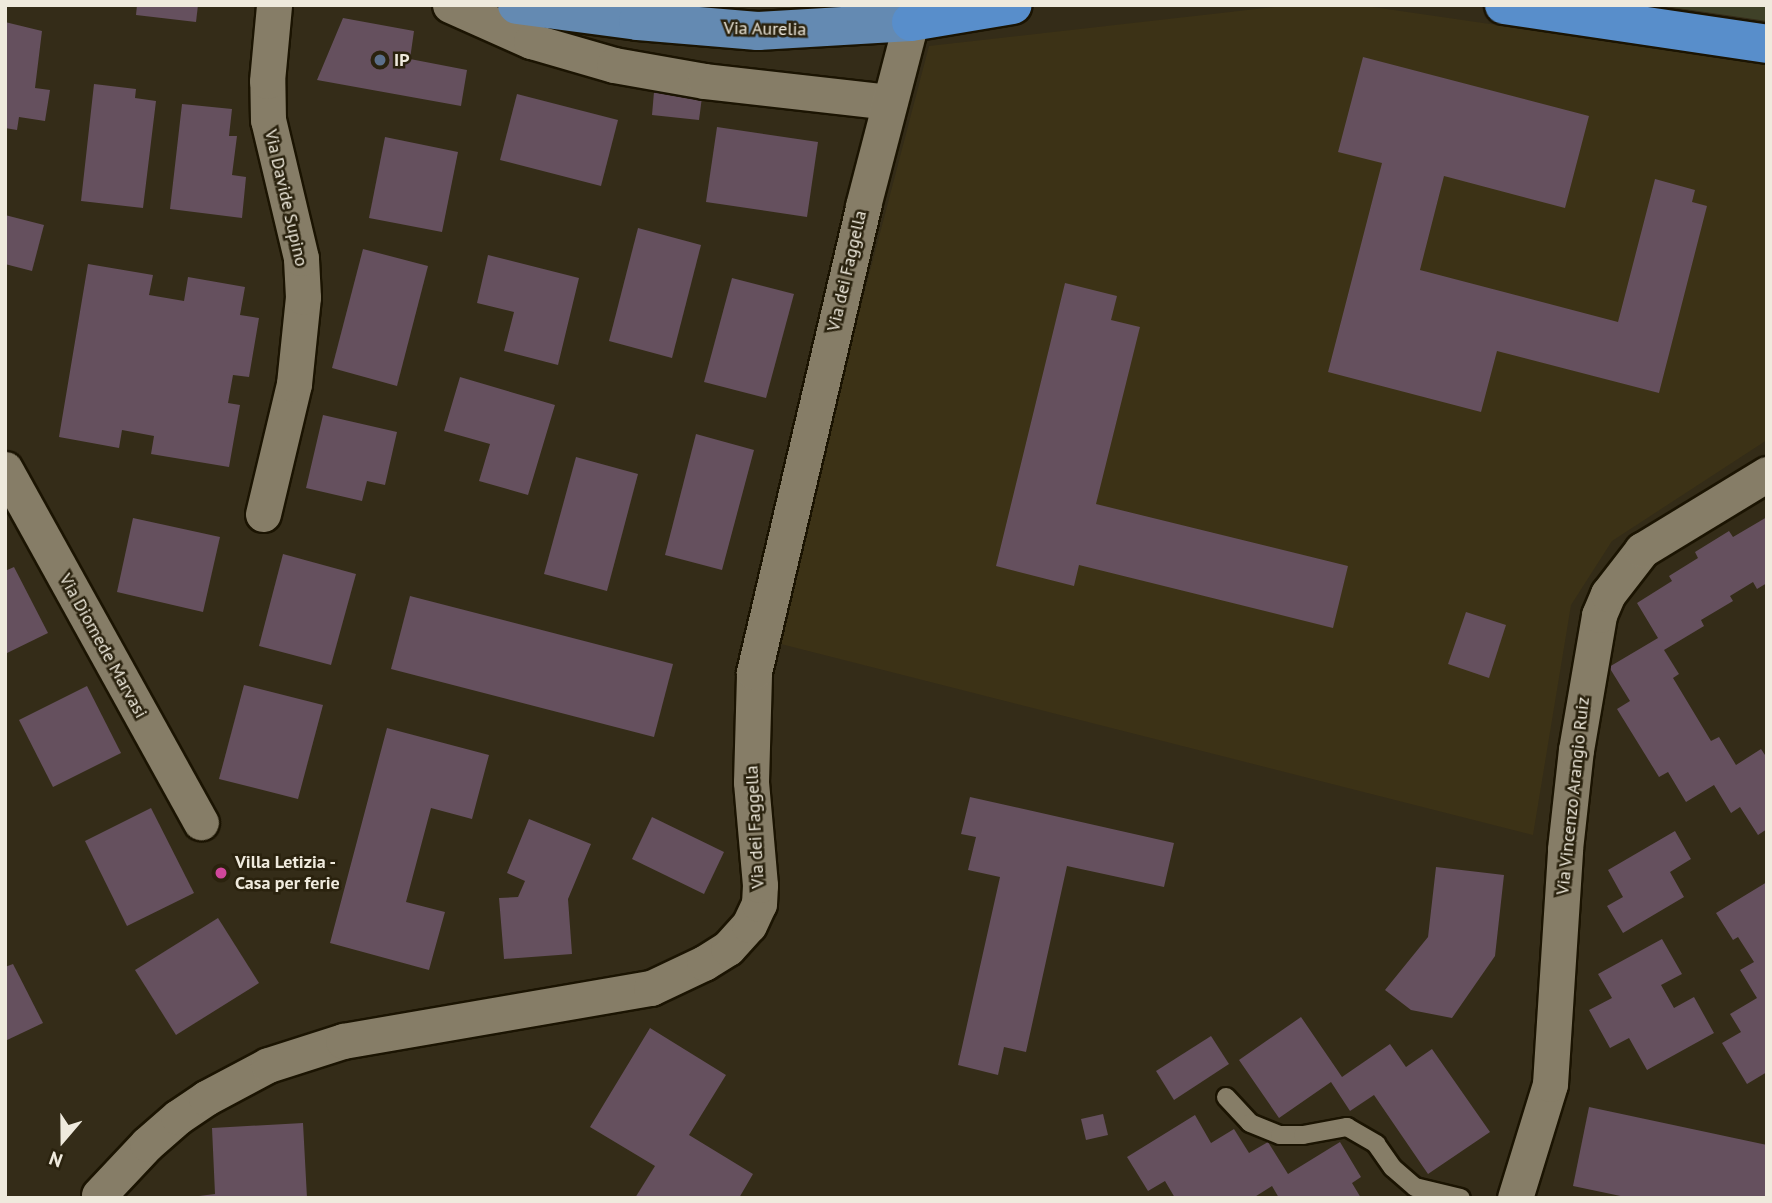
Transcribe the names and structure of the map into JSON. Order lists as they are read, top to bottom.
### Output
{
  "streets": {
    "highway": ["Via Aurelia"],
    "street": [
      "Via Davide Supino",
      "Via dei Faggella",
      "Via Diomede Marvasi",
      "Via Vincenzo Arangio Ruiz"
    ]
  },
  "crossings": [
    ["Via Aurelia", "Via dei Faggella"]
  ],
  "places": ["IP", "Villa Letizia - Casa per ferie"],
  "north": "bottom"
}
